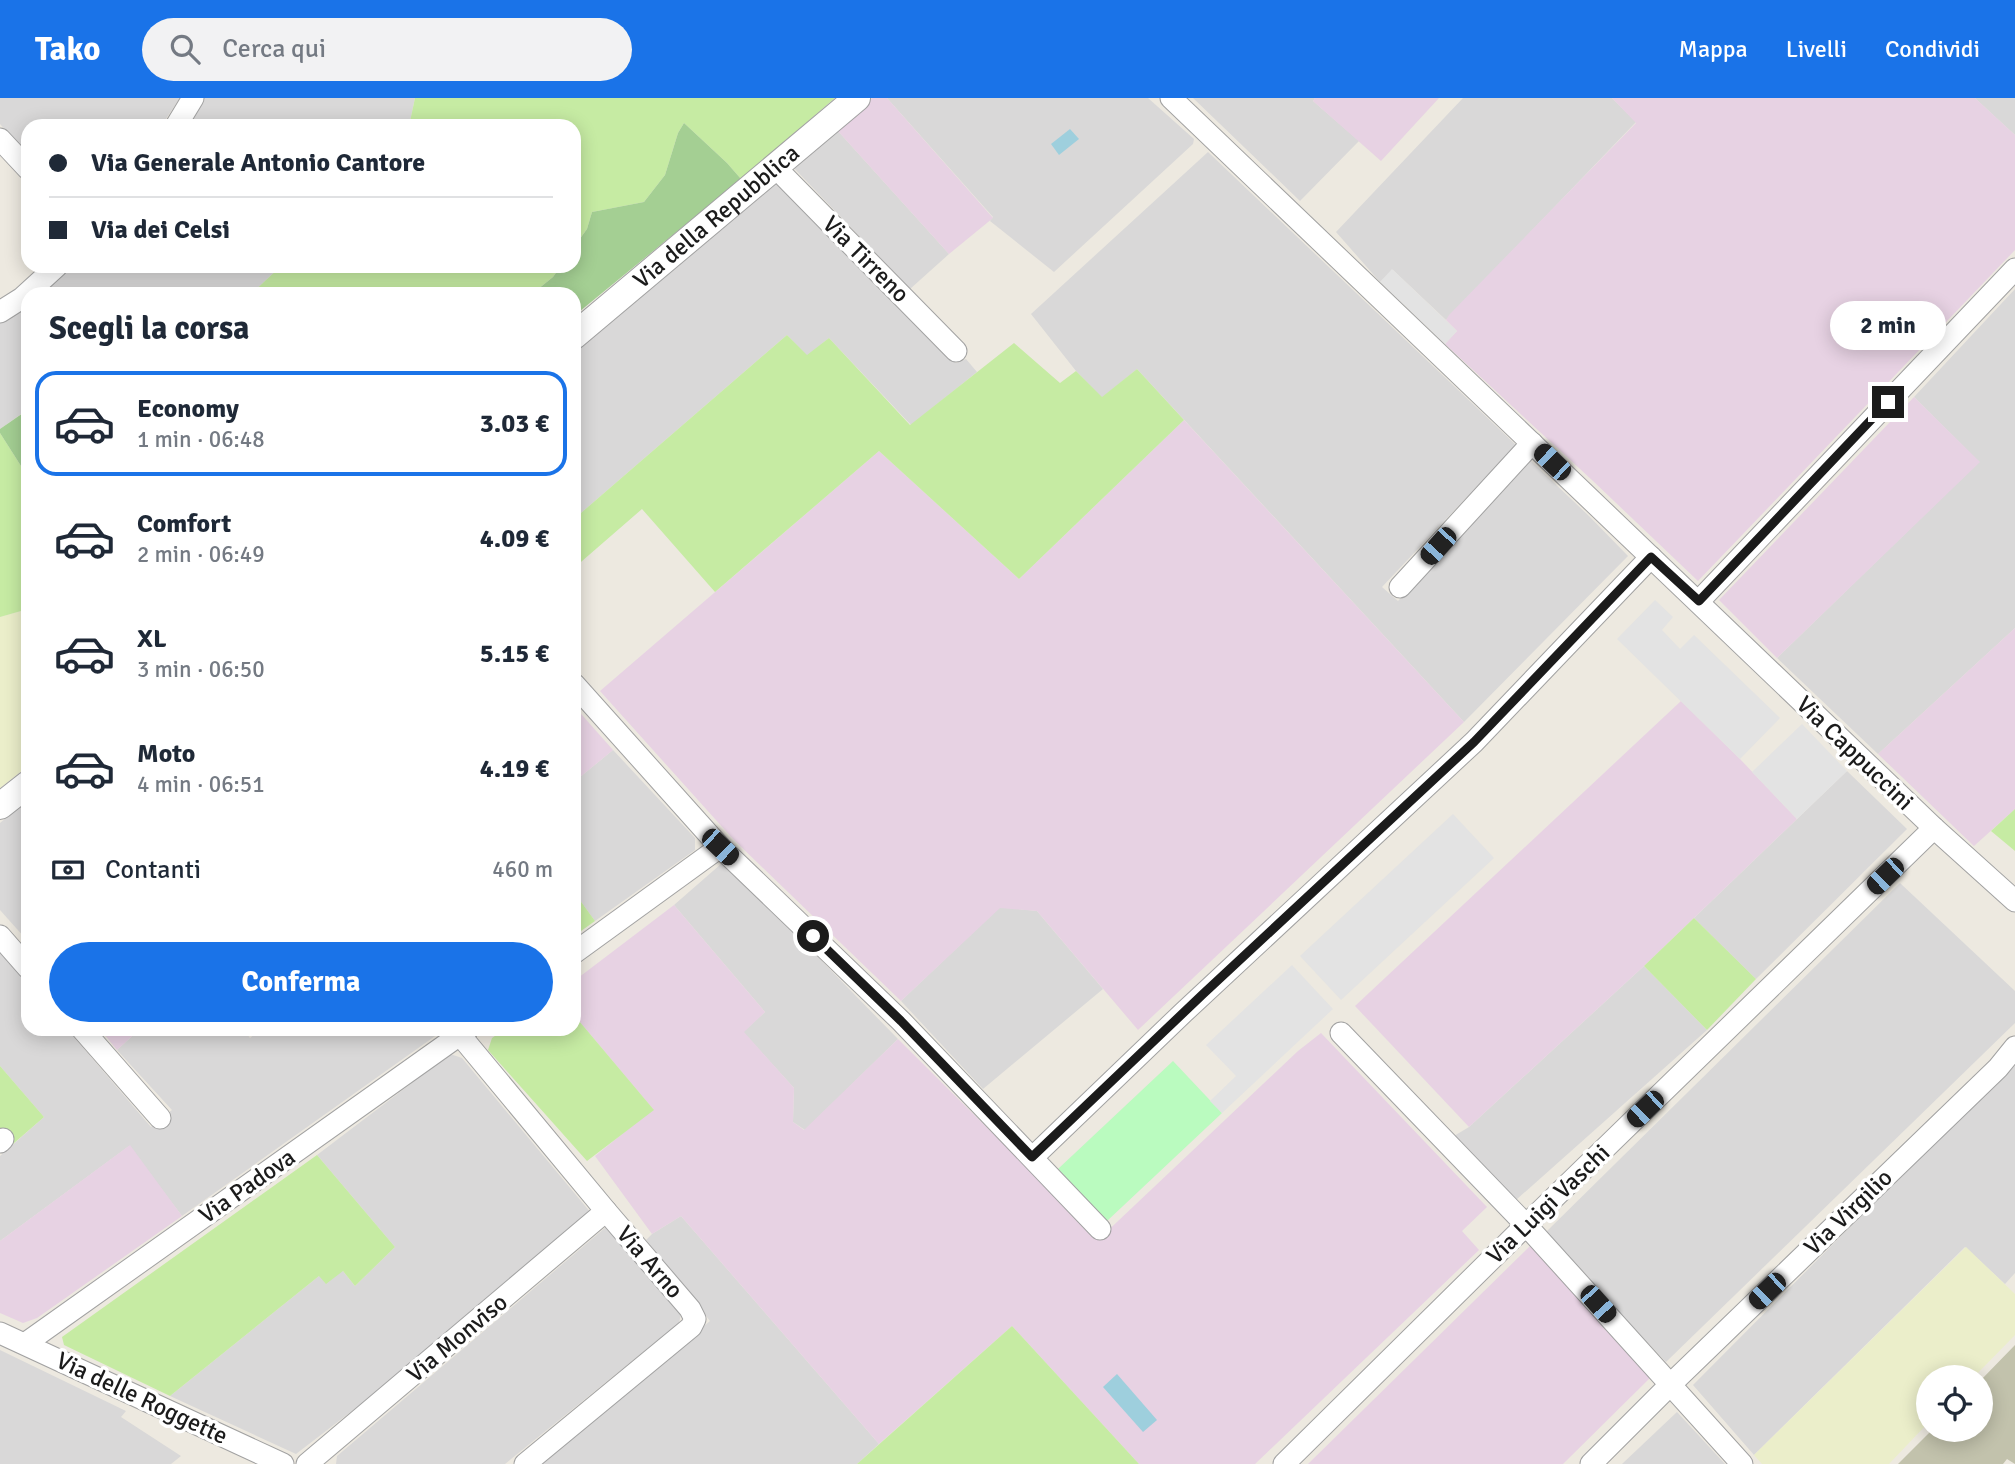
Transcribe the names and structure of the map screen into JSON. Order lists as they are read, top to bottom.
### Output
{
  "streets": {
    "street": [
      "Via della Repubblica",
      "Via Tirreno",
      "Via Cappuccini",
      "Via Padova",
      "Via Luigi Vaschi",
      "Via Virgilio",
      "Via Arno",
      "Via Monviso",
      "Via delle Roggette"
    ]
  },
  "crossings": [
    ["Via della Repubblica", "Via Tirreno"],
    ["Via Cappuccini", "Via Luigi Vaschi"],
    ["Via Padova", "Via delle Roggette"],
    ["Via Arno", "Via Monviso"]
  ],
  "page": {
    "header": "Tako",
    "search": "Cerca qui",
    "nav": ["Mappa", "Livelli", "Condividi"],
    "banner": ["Via Generale Antonio Cantore", "Via dei Celsi"],
    "heading": "Scegli la corsa",
    "bubble": "2 min",
    "list": [
      {
        "name": "Economy",
        "note": "1 min · 06:48",
        "value": "3.03 €"
      },
      {
        "name": "Comfort",
        "note": "2 min · 06:49",
        "value": "4.09 €"
      },
      {
        "name": "XL",
        "note": "3 min · 06:50",
        "value": "5.15 €"
      },
      {
        "name": "Moto",
        "note": "4 min · 06:51",
        "value": "4.19 €"
      }
    ],
    "pay": ["Contanti", "460 m"],
    "buttons": "Conferma"
  }
}
